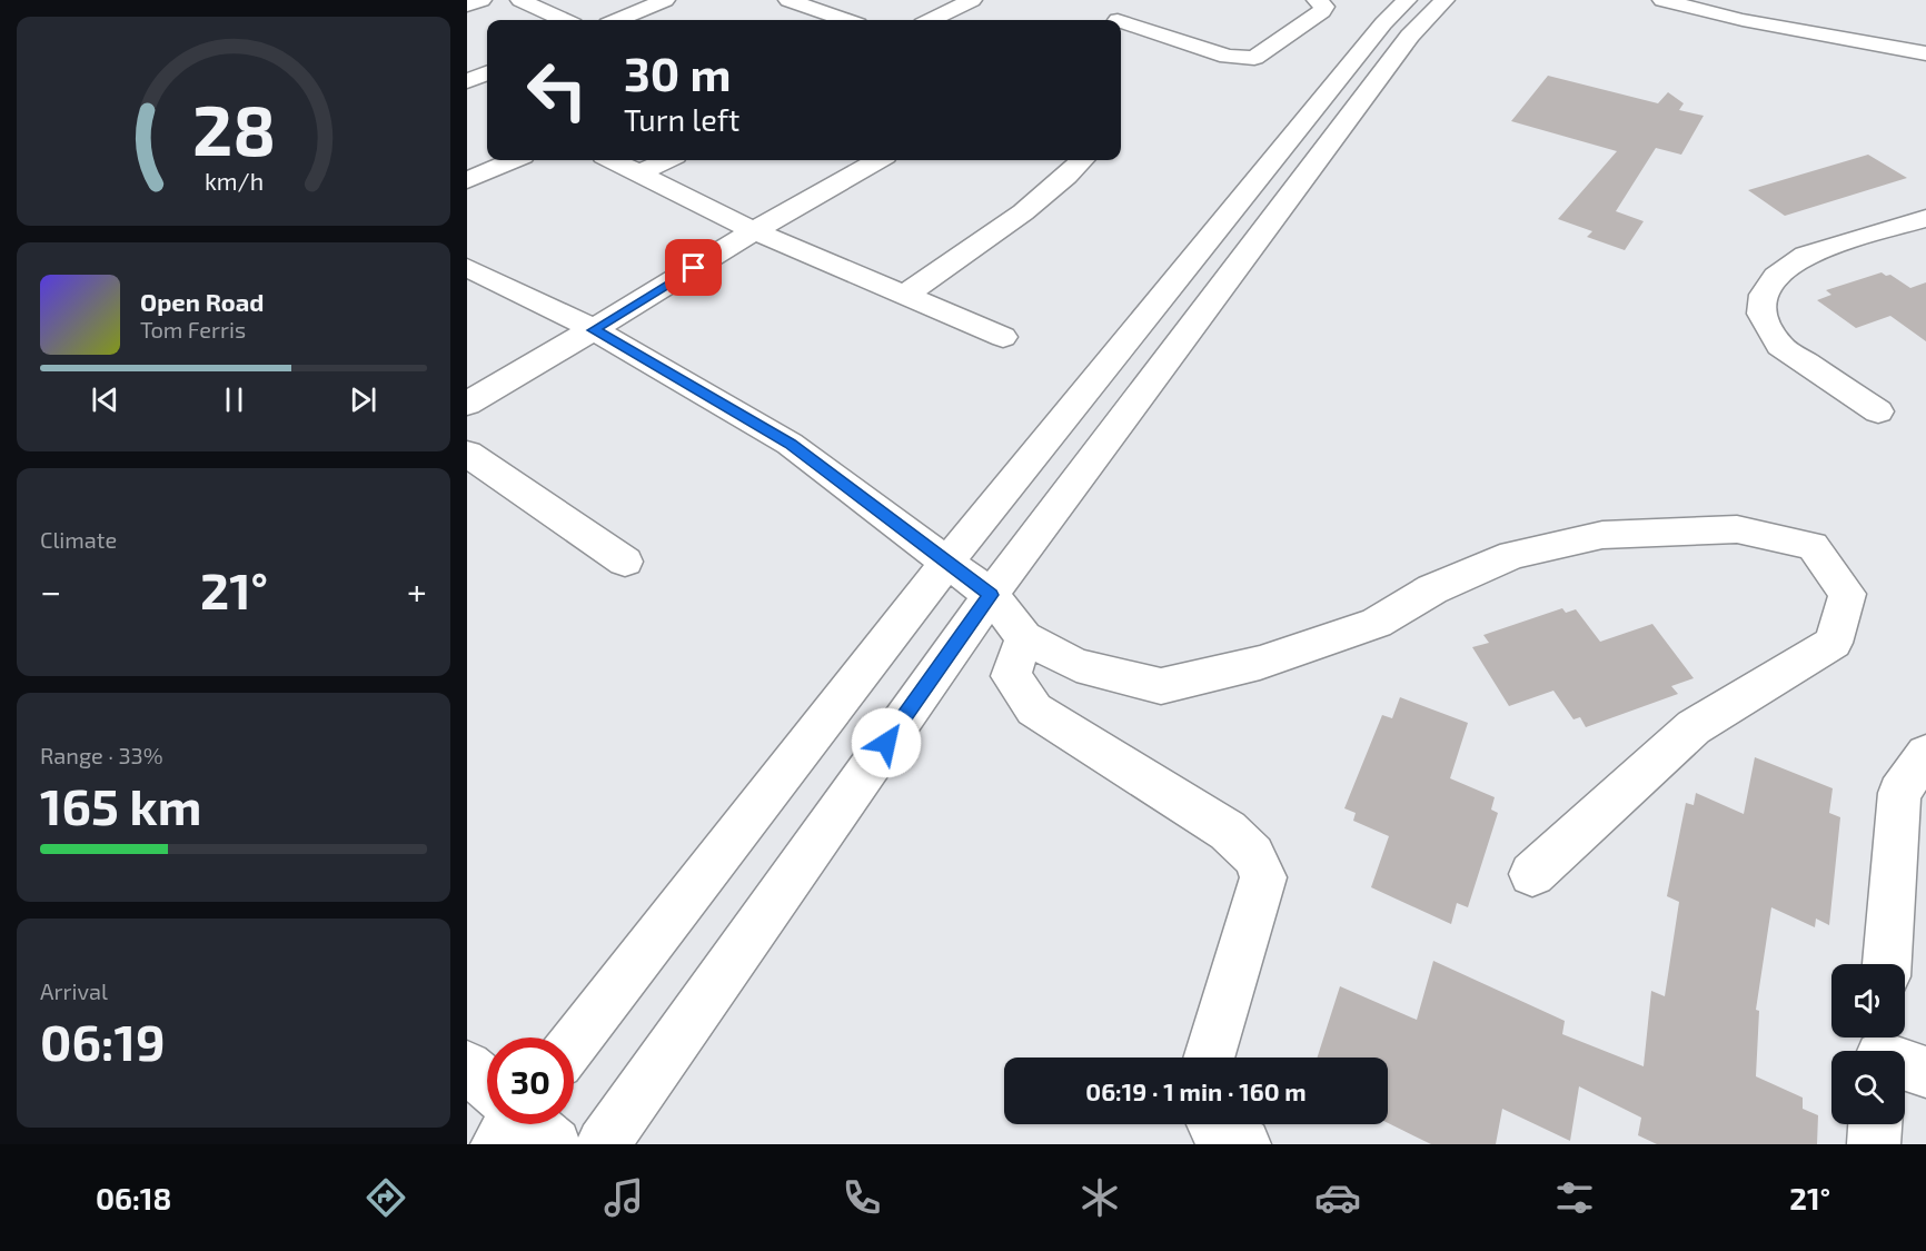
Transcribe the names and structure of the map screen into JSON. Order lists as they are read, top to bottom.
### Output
{
  "page": {
    "turn": ["30 m", "Turn left"],
    "song": ["Open Road", "Tom Ferris"],
    "tile": [
      "Climate",
      ["Range · 33%", "165 km"],
      ["Arrival", "06:19"]
    ],
    "heat": ["−", "21°", "+"],
    "limit": "30",
    "trip": "06:19 · 1 min · 160 m",
    "tabs": ["06:18", "21°"],
    "gauge": ["28", "km/h"]
  }
}
